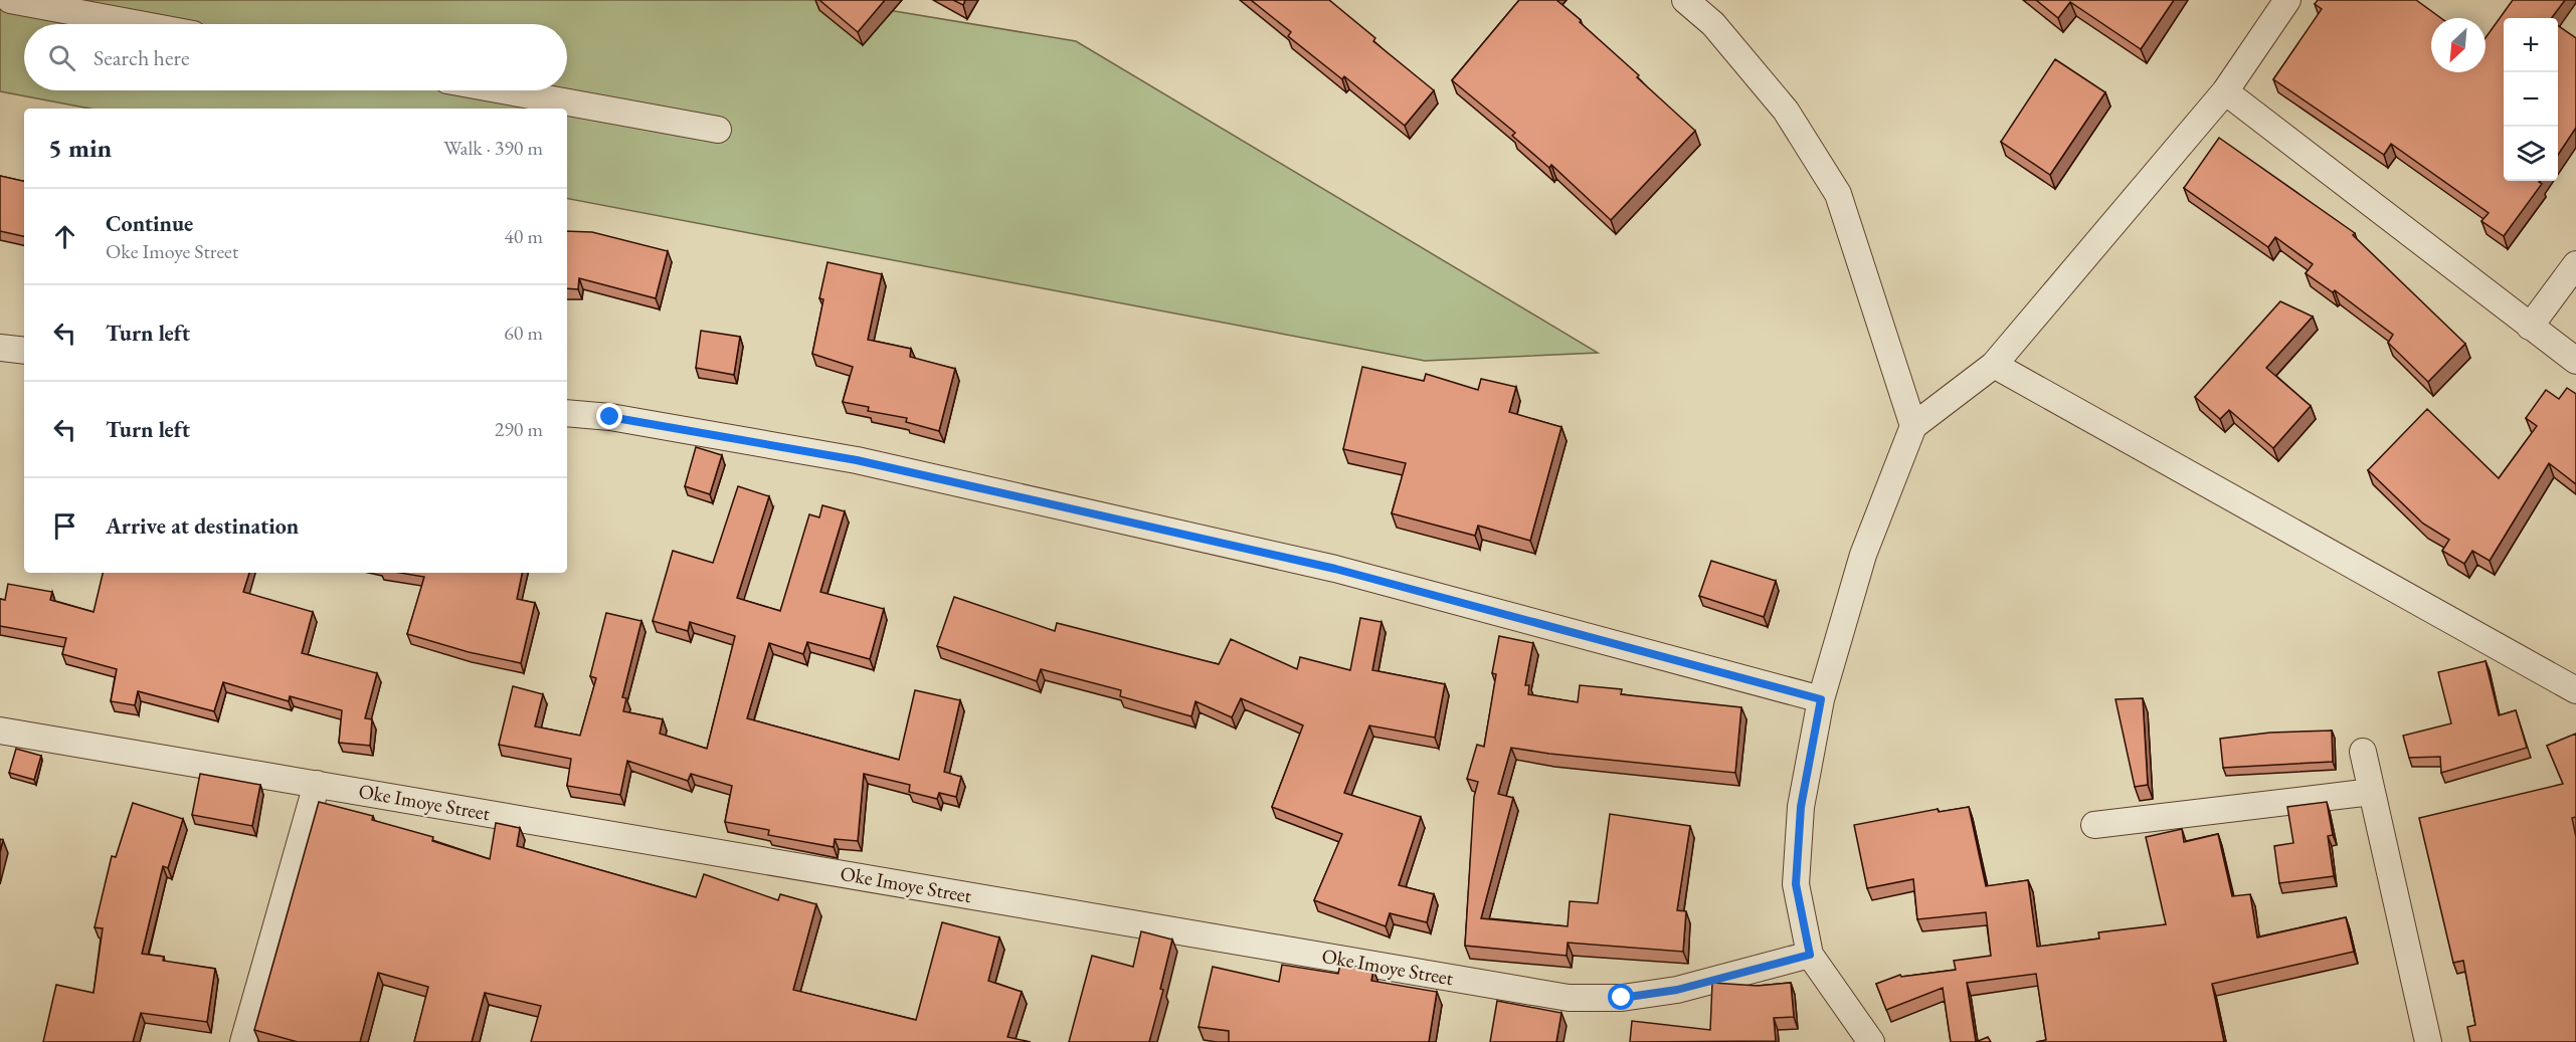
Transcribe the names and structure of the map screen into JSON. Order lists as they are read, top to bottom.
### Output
{
  "streets": {
    "street": ["Oke Imoye Street"]
  },
  "north": "bottom left",
  "page": {
    "map_buttons": ["+", "−"],
    "search": "Search here",
    "heading": ["5 min", "Walk · 390 m"],
    "list": [
      ["Continue", "Oke Imoye Street", "40 m"],
      ["Turn left", "60 m"],
      ["Turn left", "290 m"],
      "Arrive at destination"
    ]
  }
}
